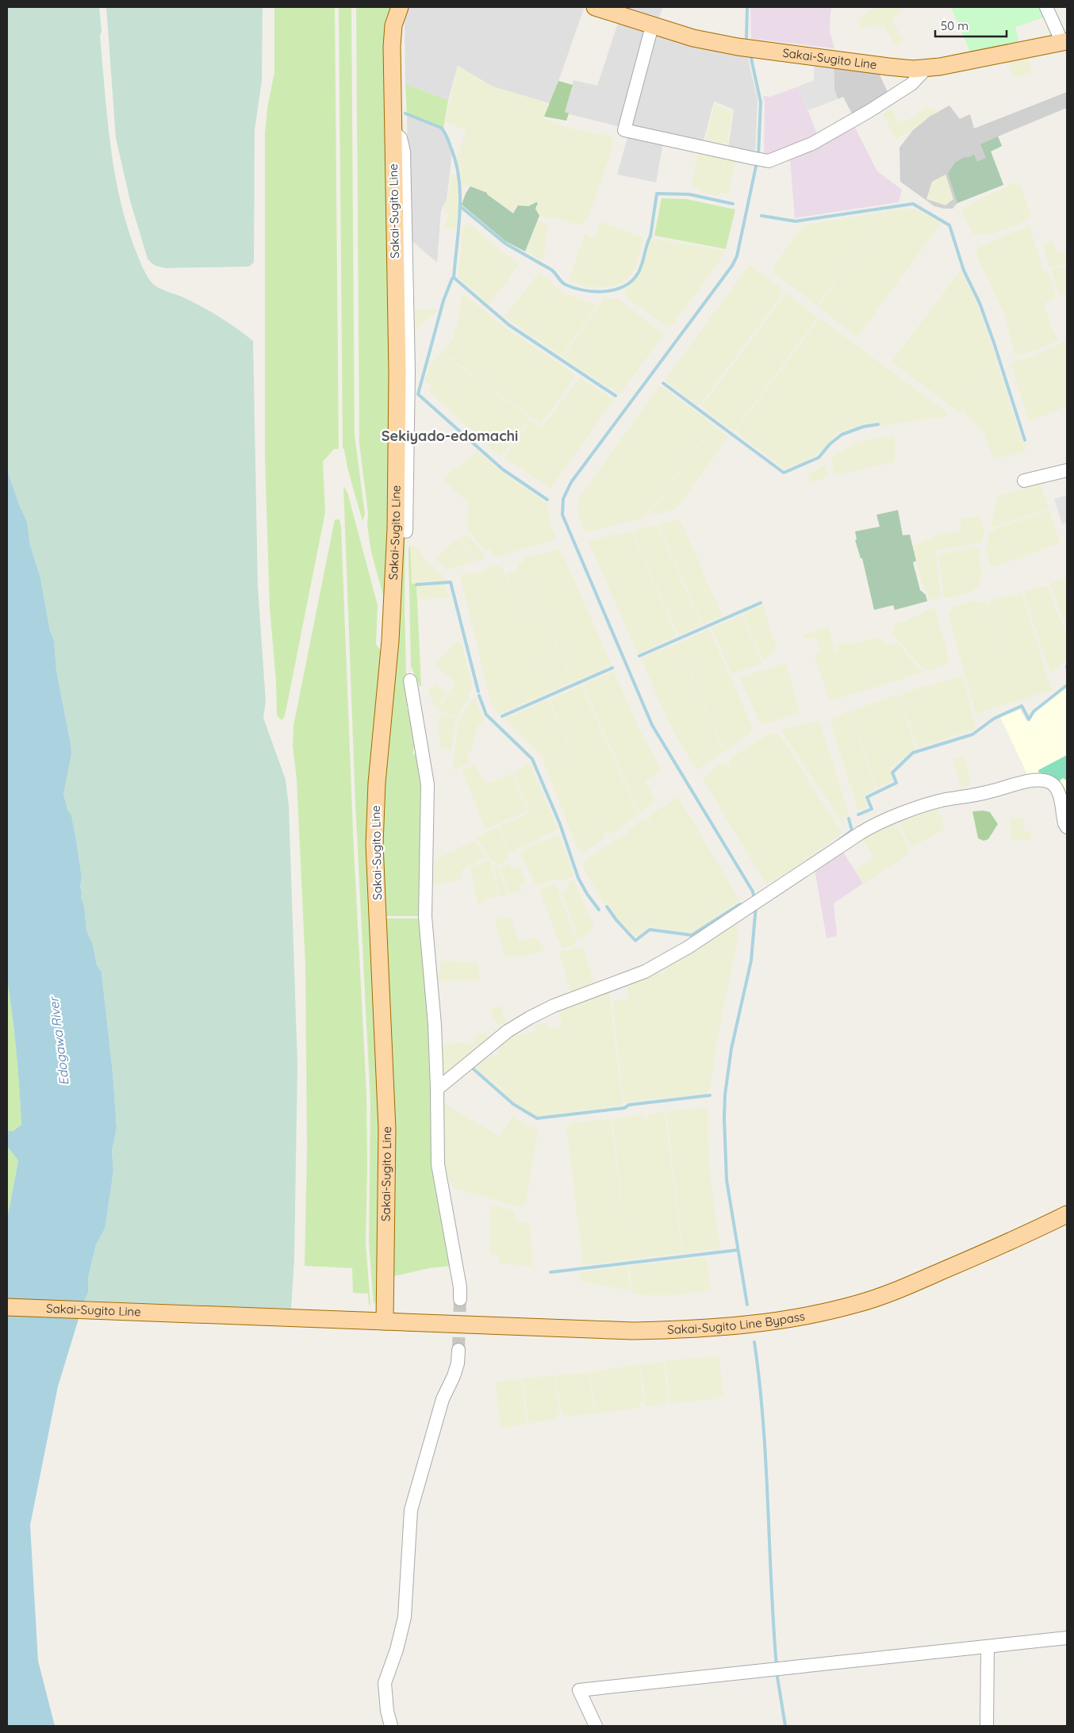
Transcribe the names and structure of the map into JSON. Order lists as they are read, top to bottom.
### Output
{
  "streets": {
    "main road": ["Sakai-Sugito Line", "Sakai-Sugito Line Bypass"]
  },
  "crossings": [
    ["Sakai-Sugito Line", "Sakai-Sugito Line Bypass"]
  ],
  "districts": ["Sekiyado-edomachi"],
  "water": ["Edogawa River"],
  "scale_bar": "50 m"
}
